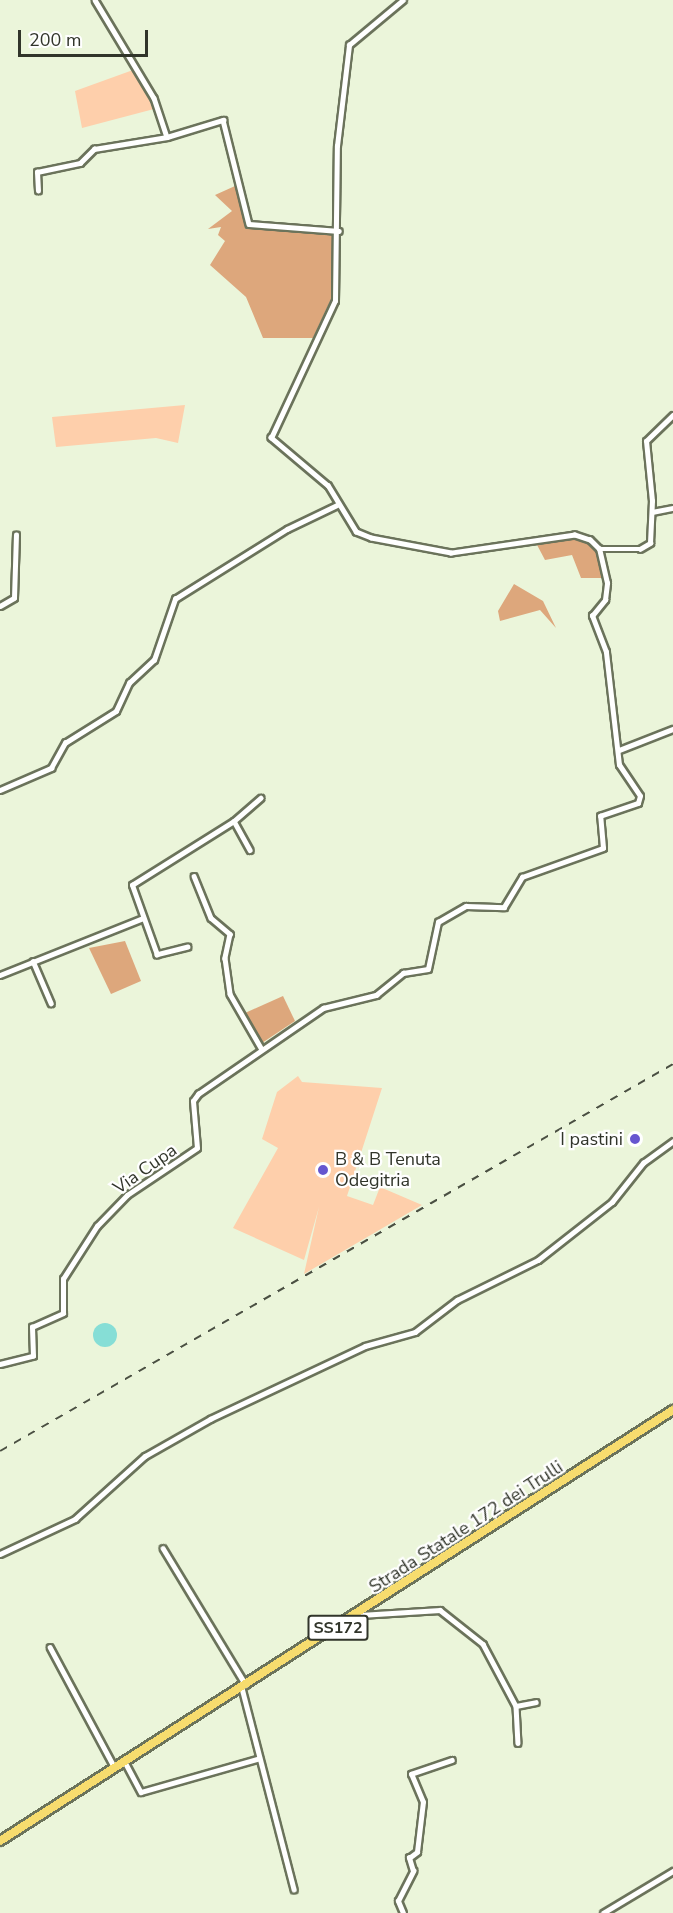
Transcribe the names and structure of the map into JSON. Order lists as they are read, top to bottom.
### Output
{
  "streets": {
    "main road": ["Strada Statale 172 dei Trulli", "SS172"],
    "street": ["Via Cupa"]
  },
  "places": ["I pastini", "B & B Tenuta Odegitria"],
  "scale_bar": "200 m"
}
